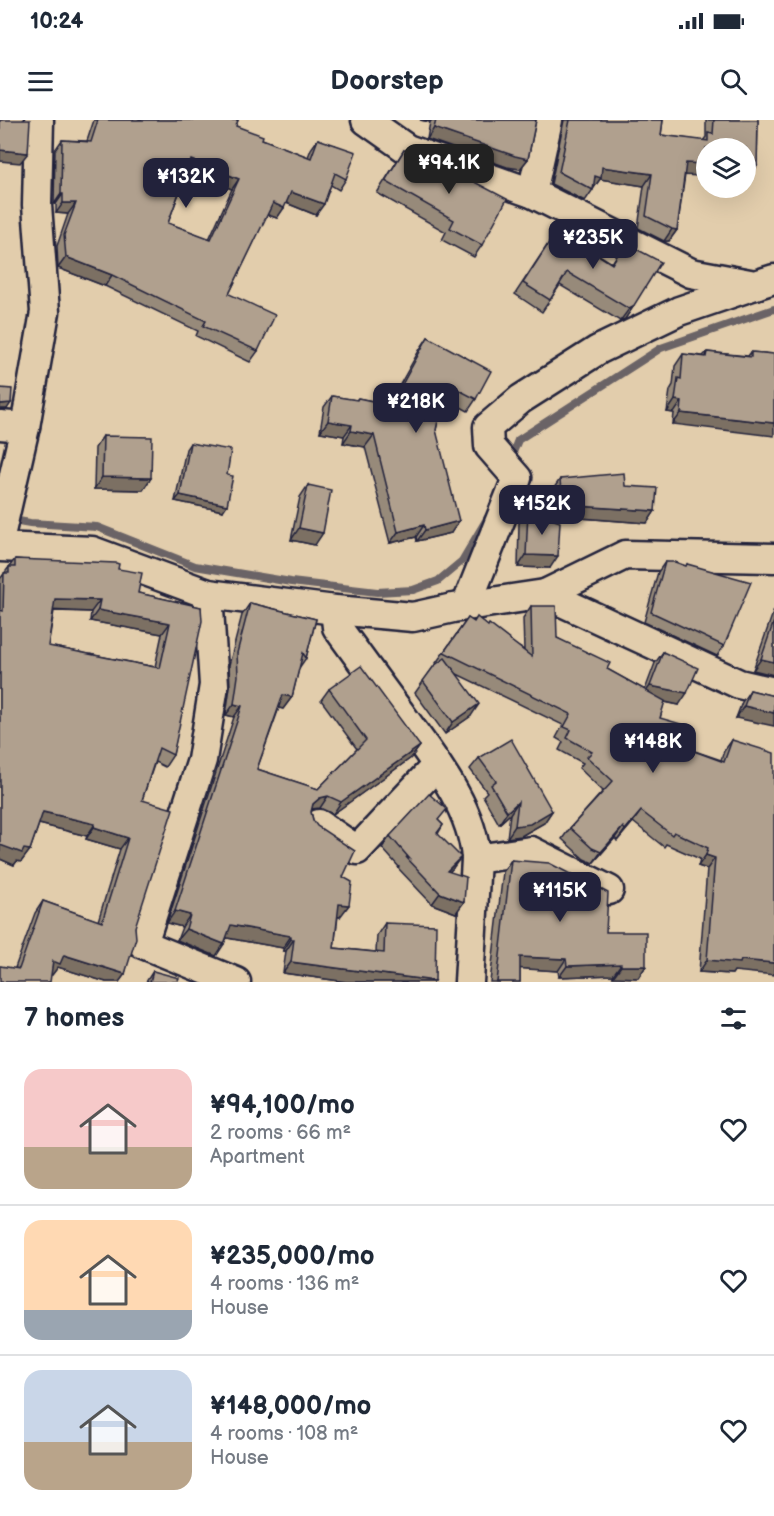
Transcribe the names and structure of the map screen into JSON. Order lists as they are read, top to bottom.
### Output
{
  "page": {
    "status": "10:24",
    "header": "Doorstep",
    "price": [
      "¥94.1K",
      "¥132K",
      "¥235K",
      "¥218K",
      "¥152K",
      "¥148K",
      "¥115K"
    ],
    "heading": "7 homes",
    "list": [
      {
        "name": "¥94,100/mo",
        "note": "2 rooms · 66 m² · Apartment"
      },
      {
        "name": "¥235,000/mo",
        "note": "4 rooms · 136 m² · House"
      },
      {
        "name": "¥148,000/mo",
        "note": "4 rooms · 108 m² · House"
      }
    ]
  }
}
